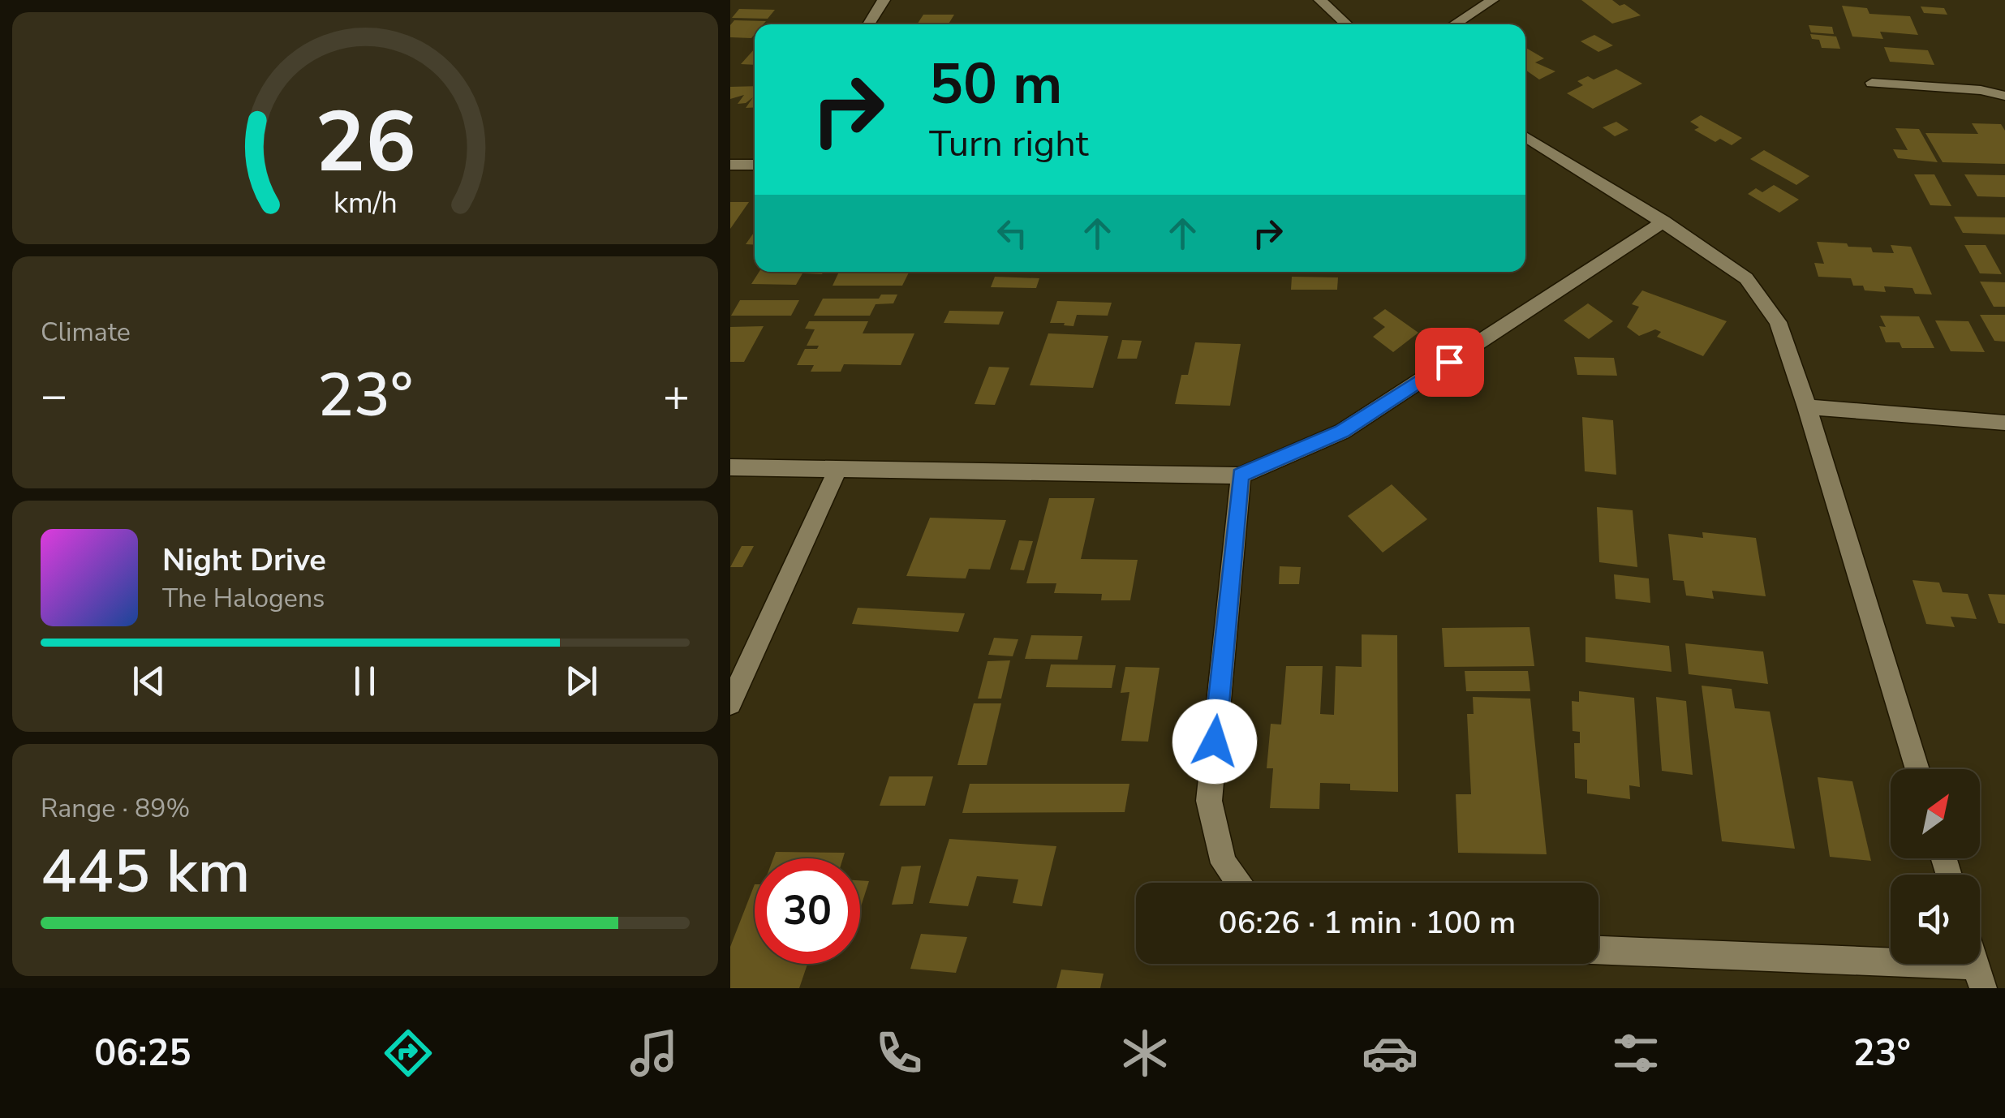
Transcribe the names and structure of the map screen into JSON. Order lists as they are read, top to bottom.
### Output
{
  "north": "top right",
  "page": {
    "turn": ["50 m", "Turn right"],
    "tile": [
      "Climate",
      ["Range · 89%", "445 km"]
    ],
    "heat": ["−", "23°", "+"],
    "song": ["Night Drive", "The Halogens"],
    "limit": "30",
    "trip": "06:26 · 1 min · 100 m",
    "tabs": ["06:25", "23°"],
    "gauge": ["26", "km/h"]
  }
}
